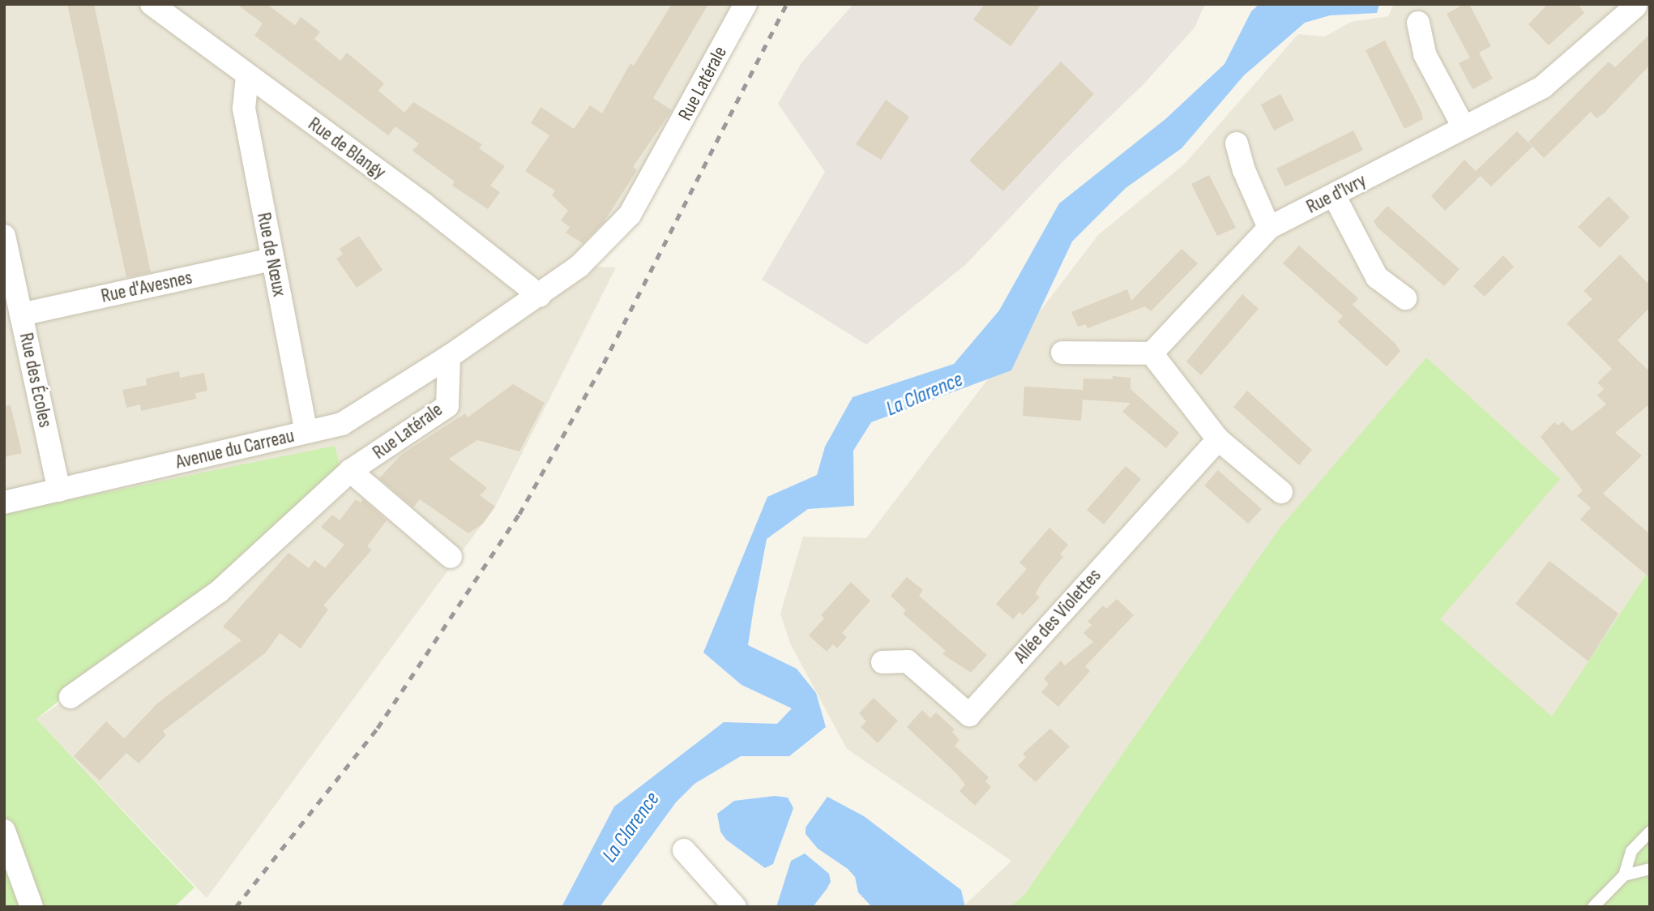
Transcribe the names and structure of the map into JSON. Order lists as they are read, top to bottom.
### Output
{
  "streets": {
    "street": [
      "Rue Latérale",
      "Rue de Blangy",
      "Rue d'Ivry",
      "Rue de Nœux",
      "Rue d'Avesnes",
      "Rue des Écoles",
      "Avenue du Carreau",
      "Allée des Violettes"
    ]
  },
  "crossings": [
    ["Rue Latérale", "Rue de Blangy"],
    ["Rue Latérale", "Avenue du Carreau"],
    ["Rue de Blangy", "Rue de Nœux"],
    ["Rue de Nœux", "Rue d'Avesnes"],
    ["Rue de Nœux", "Avenue du Carreau"],
    ["Rue d'Avesnes", "Rue des Écoles"],
    ["Rue des Écoles", "Avenue du Carreau"]
  ],
  "water": ["La Clarence"]
}
